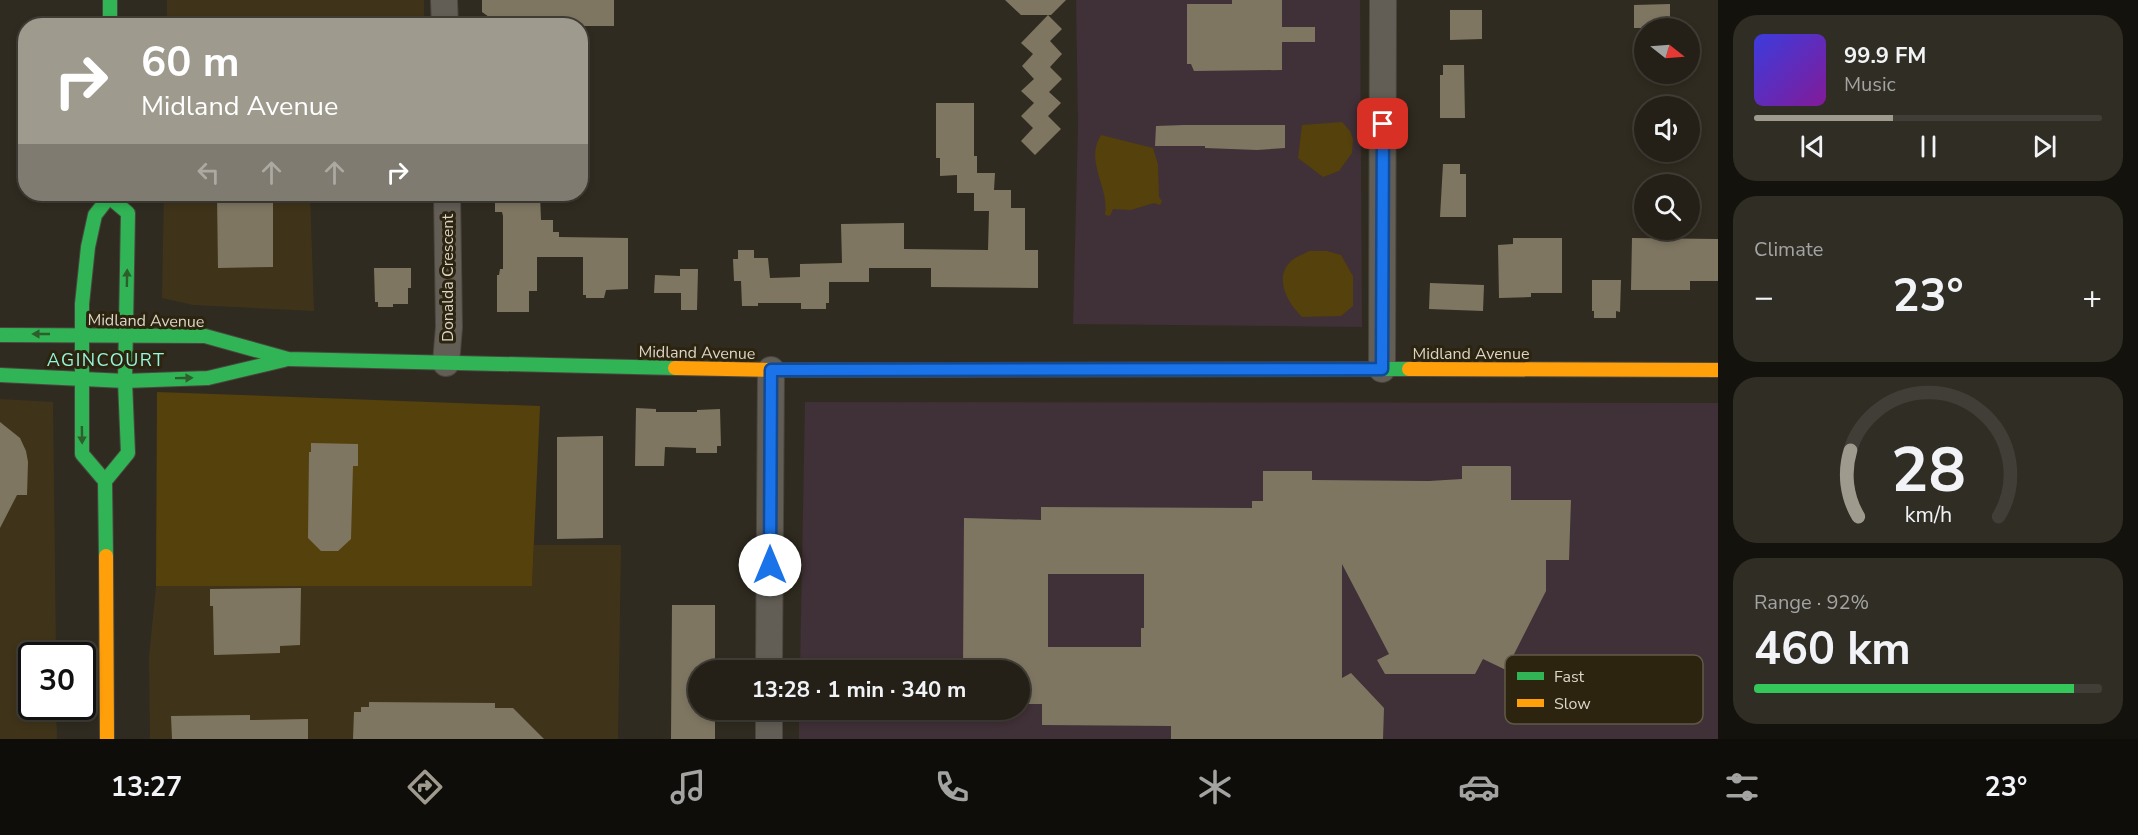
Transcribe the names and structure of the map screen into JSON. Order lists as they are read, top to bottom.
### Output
{
  "streets": {
    "main road": ["Midland Avenue"],
    "street": ["Donalda Crescent"]
  },
  "crossings": [
    ["Donalda Crescent", "Midland Avenue"]
  ],
  "districts": ["AGINCOURT"],
  "legend": ["Fast", "Slow"],
  "north": "right",
  "page": {
    "turn": ["60 m", "Midland Avenue"],
    "song": ["99.9 FM", "Music"],
    "tile": [
      "Climate",
      ["Range · 92%", "460 km"]
    ],
    "heat": ["−", "23°", "+"],
    "limit": "30",
    "trip": "13:28 · 1 min · 340 m",
    "tabs": ["13:27", "23°"],
    "gauge": ["28", "km/h"]
  }
}
